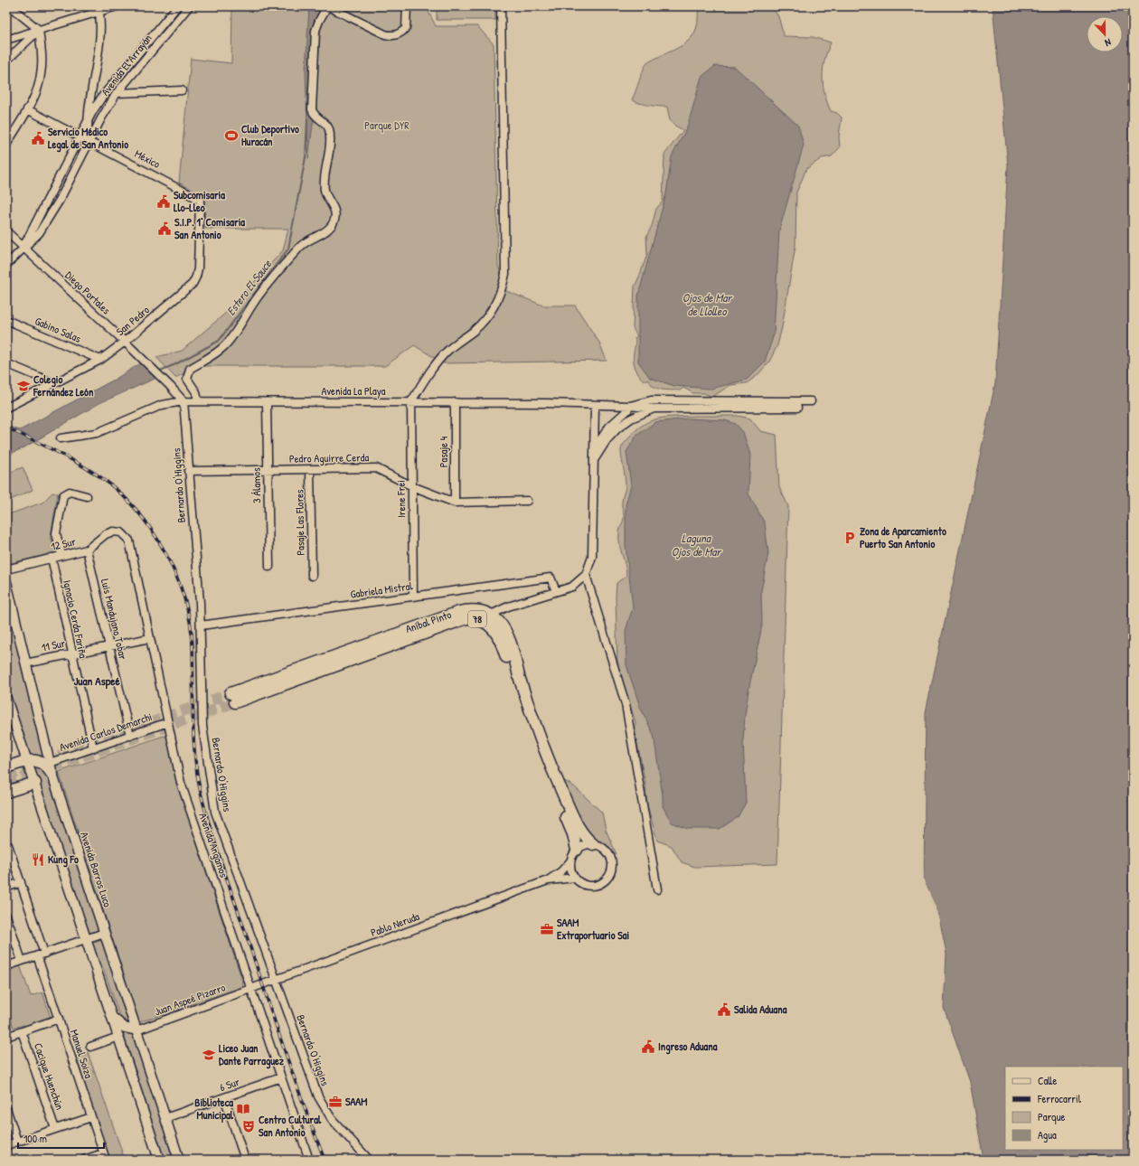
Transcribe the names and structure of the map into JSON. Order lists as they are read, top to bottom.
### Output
{
  "streets": {
    "highway": ["78", "Aníbal Pinto"],
    "main road": ["Avenida Barros Luco"],
    "street": [
      "Avenida El Arrayán",
      "México",
      "Diego Portales",
      "San Pedro",
      "Gabino Salas",
      "Avenida La Playa",
      "Pasaje 4",
      "Pedro Aguirre Cerda",
      "Bernardo O'Higgins",
      "3 Álamos",
      "Irene Frei",
      "Pasaje Las Flores",
      "12 Sur",
      "Gabriela Mistral",
      "Ignacio Cerda Fariña",
      "Luis Mandujano Tobar",
      "11 Sur",
      "Avenida Carlos Demarchi",
      "Avenida Angamos",
      "Pablo Neruda",
      "Juan Aspeé Pizarro",
      "Manuel Soiza",
      "Cacique Huenchún",
      "6 Sur"
    ]
  },
  "crossings": [
    ["Avenida El Arrayán", "México"],
    ["Avenida El Arrayán", "Diego Portales"],
    ["México", "San Pedro"],
    ["Diego Portales", "San Pedro"],
    ["Diego Portales", "Avenida La Playa"],
    ["Diego Portales", "Bernardo O'Higgins"],
    ["San Pedro", "Gabino Salas"],
    ["Avenida La Playa", "Pasaje 4"],
    ["Avenida La Playa", "Bernardo O'Higgins"],
    ["Avenida La Playa", "3 Álamos"],
    ["Avenida La Playa", "Irene Frei"],
    ["Pasaje 4", "Pedro Aguirre Cerda"],
    ["Pedro Aguirre Cerda", "Bernardo O'Higgins"],
    ["Pedro Aguirre Cerda", "3 Álamos"],
    ["Pedro Aguirre Cerda", "Irene Frei"],
    ["Pedro Aguirre Cerda", "Pasaje Las Flores"],
    ["Bernardo O'Higgins", "Gabriela Mistral"],
    ["Bernardo O'Higgins", "Pablo Neruda"],
    ["Irene Frei", "Gabriela Mistral"],
    ["12 Sur", "Ignacio Cerda Fariña"],
    ["12 Sur", "Luis Mandujano Tobar"],
    ["12 Sur", "Avenida Angamos"],
    ["Ignacio Cerda Fariña", "11 Sur"],
    ["Ignacio Cerda Fariña", "Avenida Carlos Demarchi"],
    ["Luis Mandujano Tobar", "11 Sur"],
    ["Luis Mandujano Tobar", "Avenida Carlos Demarchi"],
    ["78", "Aníbal Pinto"],
    ["78", "Pablo Neruda"],
    ["Aníbal Pinto", "Pablo Neruda"],
    ["11 Sur", "Avenida Angamos"],
    ["11 Sur", "Avenida Barros Luco"],
    ["Avenida Carlos Demarchi", "Avenida Angamos"],
    ["Avenida Carlos Demarchi", "Avenida Barros Luco"],
    ["Avenida Angamos", "Pablo Neruda"],
    ["Avenida Angamos", "Juan Aspeé Pizarro"],
    ["Avenida Angamos", "6 Sur"],
    ["Avenida Barros Luco", "Juan Aspeé Pizarro"],
    ["Avenida Barros Luco", "6 Sur"],
    ["Pablo Neruda", "Juan Aspeé Pizarro"]
  ],
  "districts": ["Juan Aspeé"],
  "water": ["Estero El Sauce", "Ojos de Mar de Llolleo", "Laguna Ojos de Mar"],
  "parks": ["Parque DYR"],
  "places": {
    "sports": ["Club Deportivo Huracán"],
    "public building": [
      "Servicio Médico Legal de San Antonio",
      "Subcomisaria Llo-Lleo",
      "S.I.P. 1° Comisaria San Antonio",
      "Salida Aduana",
      "Ingreso Aduana"
    ],
    "school or university": ["Colegio Fernández León", "Liceo Juan Dante Parraguez"],
    "parking": ["Zona de Aparcamiento Puerto San Antonio"],
    "restaurant": ["Kung Fo"],
    "office": ["SAAM Extraportuario Sai", "SAAM"],
    "library": ["Biblioteca Municipal"],
    "theatre": ["Centro Cultural San Antonio"]
  },
  "legend": [
    "Calle",
    "Ferrocarril",
    "Parque",
    "Agua"
  ],
  "scale_bar": "100 m",
  "north": "bottom"
}
